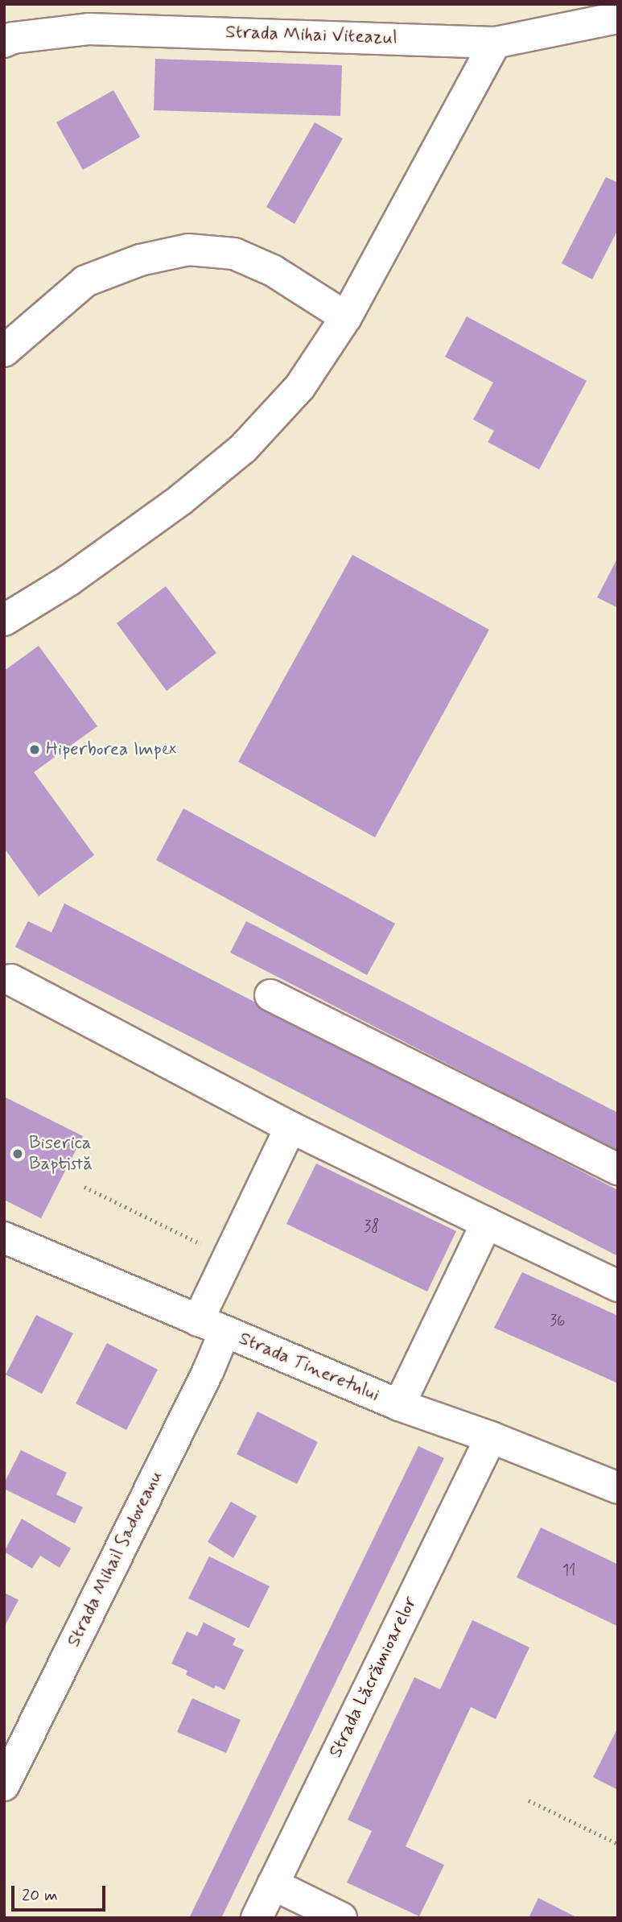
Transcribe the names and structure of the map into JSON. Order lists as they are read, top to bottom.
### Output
{
  "streets": {
    "street": [
      "Strada Mihai Viteazul",
      "Strada Tineretului",
      "Strada Mihail Sadoveanu",
      "Strada Lăcrămioarelor"
    ]
  },
  "crossings": [
    ["Strada Tineretului", "Strada Mihail Sadoveanu"],
    ["Strada Tineretului", "Strada Lăcrămioarelor"]
  ],
  "places": ["Hiperborea Impex", "Biserica Baptistă"],
  "house_numbers": ["38", "36", "11"],
  "scale_bar": "20 m"
}
